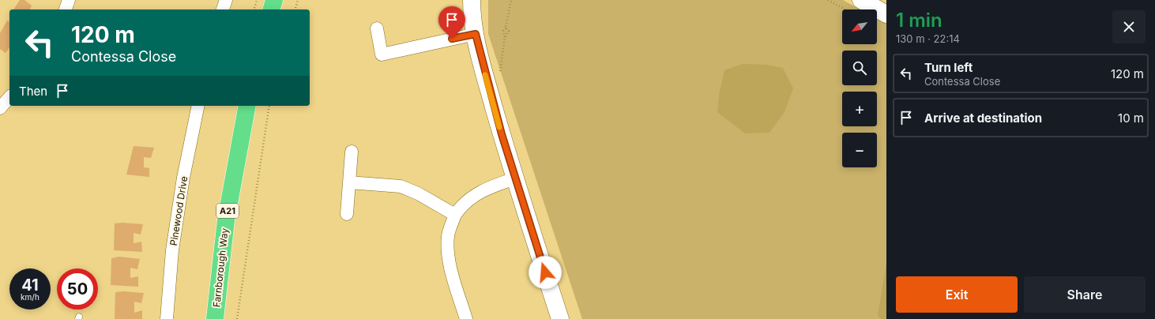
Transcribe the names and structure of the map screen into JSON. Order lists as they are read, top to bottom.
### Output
{
  "streets": {
    "highway": ["A21", "Farnborough Way"],
    "street": ["Pinewood Drive"]
  },
  "north": "bottom left",
  "page": {
    "heading": ["1 min", "130 m · 22:14"],
    "map_buttons": ["+", "−"],
    "turn": ["120 m", "Contessa Close"],
    "list": [
      {
        "name": "Turn left",
        "note": "Contessa Close",
        "value": "120 m"
      },
      {
        "name": "Arrive at destination",
        "value": "10 m"
      }
    ],
    "then": "Then",
    "speed": "41 km/h",
    "limit": "50",
    "buttons": ["Exit", "Share"]
  }
}
